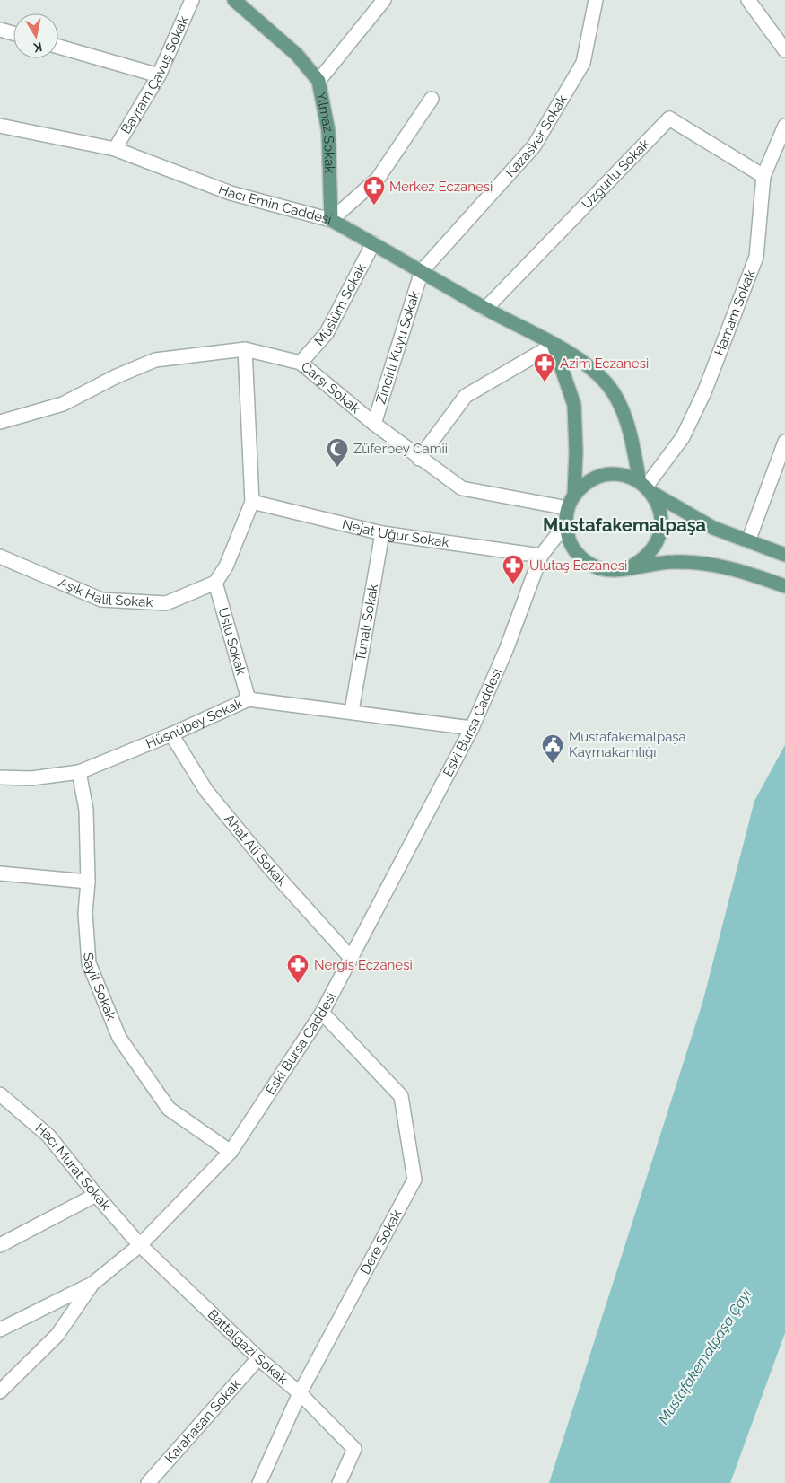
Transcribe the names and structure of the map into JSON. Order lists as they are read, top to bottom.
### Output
{
  "streets": {
    "main road": ["Yılmaz Sokak", "Hacı Emin Caddesi"],
    "street": [
      "Bayram Çavuş Sokak",
      "Kazasker Sokak",
      "Uzgurlu Sokak",
      "Müslüm Sokak",
      "Hamam Sokak",
      "Zincirli Kuyu Sokak",
      "Çarşı Sokak",
      "Nejat Uğur Sokak",
      "Aşık Halil Sokak",
      "Tunalı Sokak",
      "Uslu Sokak",
      "Eski Bursa Caddesi",
      "Hüsnübey Sokak",
      "Ahat Ali Sokak",
      "Sayit Sokak",
      "Hacı Murat Sokak",
      "Dere Sokak",
      "Battalgazi Sokak",
      "Karahasan Sokak"
    ]
  },
  "crossings": [
    ["Bayram Çavuş Sokak", "Hacı Emin Caddesi"],
    ["Yılmaz Sokak", "Hacı Emin Caddesi"],
    ["Kazasker Sokak", "Hacı Emin Caddesi"],
    ["Kazasker Sokak", "Zincirli Kuyu Sokak"],
    ["Uzgurlu Sokak", "Hacı Emin Caddesi"],
    ["Uzgurlu Sokak", "Hamam Sokak"],
    ["Hacı Emin Caddesi", "Müslüm Sokak"],
    ["Hacı Emin Caddesi", "Hamam Sokak"],
    ["Hacı Emin Caddesi", "Zincirli Kuyu Sokak"],
    ["Hacı Emin Caddesi", "Çarşı Sokak"],
    ["Hacı Emin Caddesi", "Eski Bursa Caddesi"],
    ["Müslüm Sokak", "Çarşı Sokak"],
    ["Hamam Sokak", "Çarşı Sokak"],
    ["Hamam Sokak", "Eski Bursa Caddesi"],
    ["Zincirli Kuyu Sokak", "Çarşı Sokak"],
    ["Çarşı Sokak", "Eski Bursa Caddesi"],
    ["Nejat Uğur Sokak", "Tunalı Sokak"],
    ["Nejat Uğur Sokak", "Eski Bursa Caddesi"],
    ["Aşık Halil Sokak", "Uslu Sokak"],
    ["Tunalı Sokak", "Hüsnübey Sokak"],
    ["Uslu Sokak", "Hüsnübey Sokak"],
    ["Eski Bursa Caddesi", "Hüsnübey Sokak"],
    ["Eski Bursa Caddesi", "Ahat Ali Sokak"],
    ["Eski Bursa Caddesi", "Sayit Sokak"],
    ["Eski Bursa Caddesi", "Hacı Murat Sokak"],
    ["Eski Bursa Caddesi", "Dere Sokak"],
    ["Eski Bursa Caddesi", "Battalgazi Sokak"],
    ["Hüsnübey Sokak", "Ahat Ali Sokak"],
    ["Hüsnübey Sokak", "Sayit Sokak"],
    ["Hacı Murat Sokak", "Battalgazi Sokak"],
    ["Dere Sokak", "Battalgazi Sokak"],
    ["Battalgazi Sokak", "Karahasan Sokak"]
  ],
  "districts": ["Mustafakemalpaşa"],
  "water": ["Mustafakemalpaşa Çayı"],
  "places": {
    "pharmacy": [
      "Merkez Eczanesi",
      "Azim Eczanesi",
      "Ulutaş Eczanesi",
      "Nergis Eczanesi"
    ],
    "mosque": ["Züferbey Camii"],
    "public building": ["Mustafakemalpaşa Kaymakamlığı"]
  },
  "north": "bottom"
}
